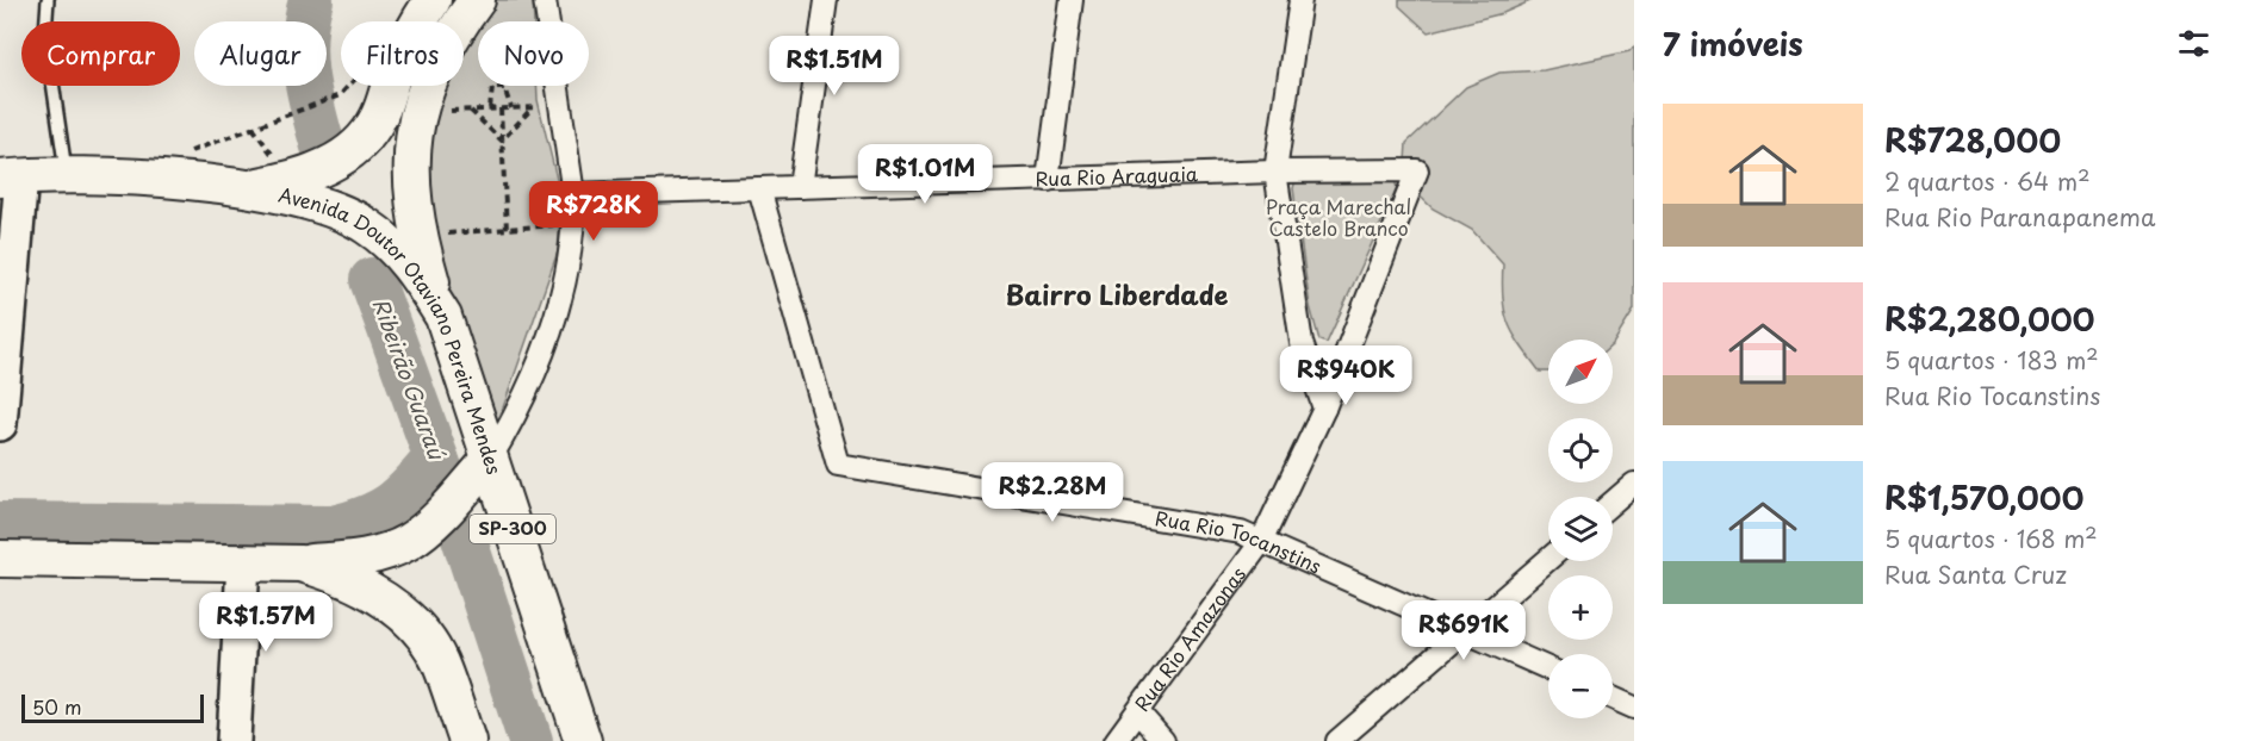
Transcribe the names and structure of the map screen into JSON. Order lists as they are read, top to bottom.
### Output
{
  "streets": {
    "main road": ["Avenida Doutor Otaviano Pereira Mendes", "SP-300"],
    "street": ["Rua Rio Araguaia", "Rua Rio Tocanstins", "Rua Rio Amazonas"]
  },
  "crossings": [
    ["Rua Rio Araguaia", "Rua Rio Tocanstins"],
    ["Rua Rio Tocanstins", "Rua Rio Amazonas"]
  ],
  "districts": ["Bairro Liberdade"],
  "water": ["Ribeirão Guaraú"],
  "parks": ["Praça Marechal Castelo Branco"],
  "scale_bar": "50 m",
  "north": "top right",
  "page": {
    "heading": "7 imóveis",
    "chip": [
      "Comprar",
      "Alugar",
      "Filtros",
      "Novo"
    ],
    "price": [
      "R$1.51M",
      "R$1.01M",
      "R$728K",
      "R$940K",
      "R$2.28M",
      "R$1.57M",
      "R$691K"
    ],
    "list": [
      {
        "name": "R$728,000",
        "note": "2 quartos · 64 m² · Rua Rio Paranapanema"
      },
      {
        "name": "R$2,280,000",
        "note": "5 quartos · 183 m² · Rua Rio Tocanstins"
      },
      {
        "name": "R$1,570,000",
        "note": "5 quartos · 168 m² · Rua Santa Cruz"
      }
    ],
    "map_buttons": ["+", "−"],
    "scale": "50 m"
  }
}
